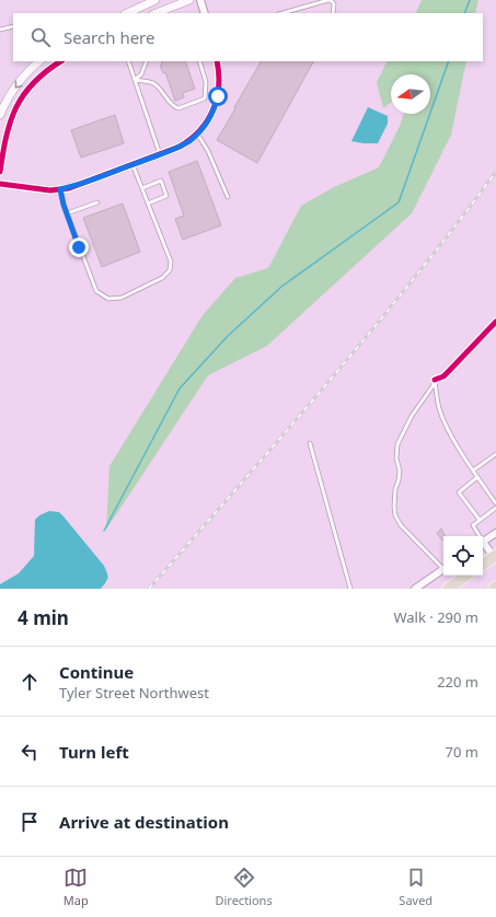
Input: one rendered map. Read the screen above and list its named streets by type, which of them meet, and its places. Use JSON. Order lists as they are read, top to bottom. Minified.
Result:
{"north":"left","page":{"search":"Search here","heading":["4 min","Walk · 290 m"],"list":[["Continue","Tyler Street Northwest","220 m"],["Turn left","70 m"],"Arrive at destination"],"nav":["Map","Directions","Saved"]}}
